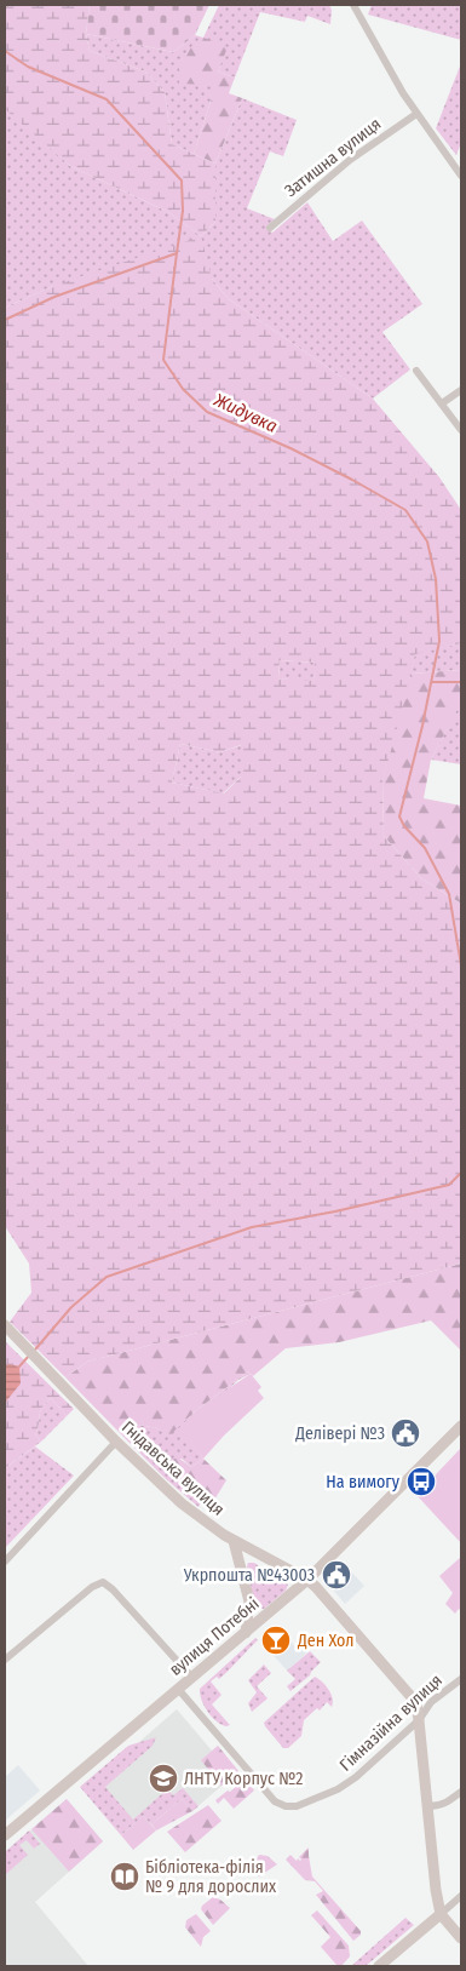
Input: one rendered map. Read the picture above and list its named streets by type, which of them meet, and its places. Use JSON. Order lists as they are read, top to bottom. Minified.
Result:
{"streets":{"main road":["Гнідавська вулиця","вулиця Потебні"],"street":["Затишна вулиця","Гімназійна вулиця"]},"crossings":[["Гнідавська вулиця","вулиця Потебні"],["Гнідавська вулиця","Гімназійна вулиця"],["вулиця Потебні","Гімназійна вулиця"]],"water":["Жидувка"],"places":{"public building":["Делівері №3","Укрпошта №43003"],"bus stop":["На вимогу"],"bar":["Ден Хол"],"school or university":["ЛНТУ Корпус №2"],"library":["Бібліотека-філія № 9 для дорослих"]}}
